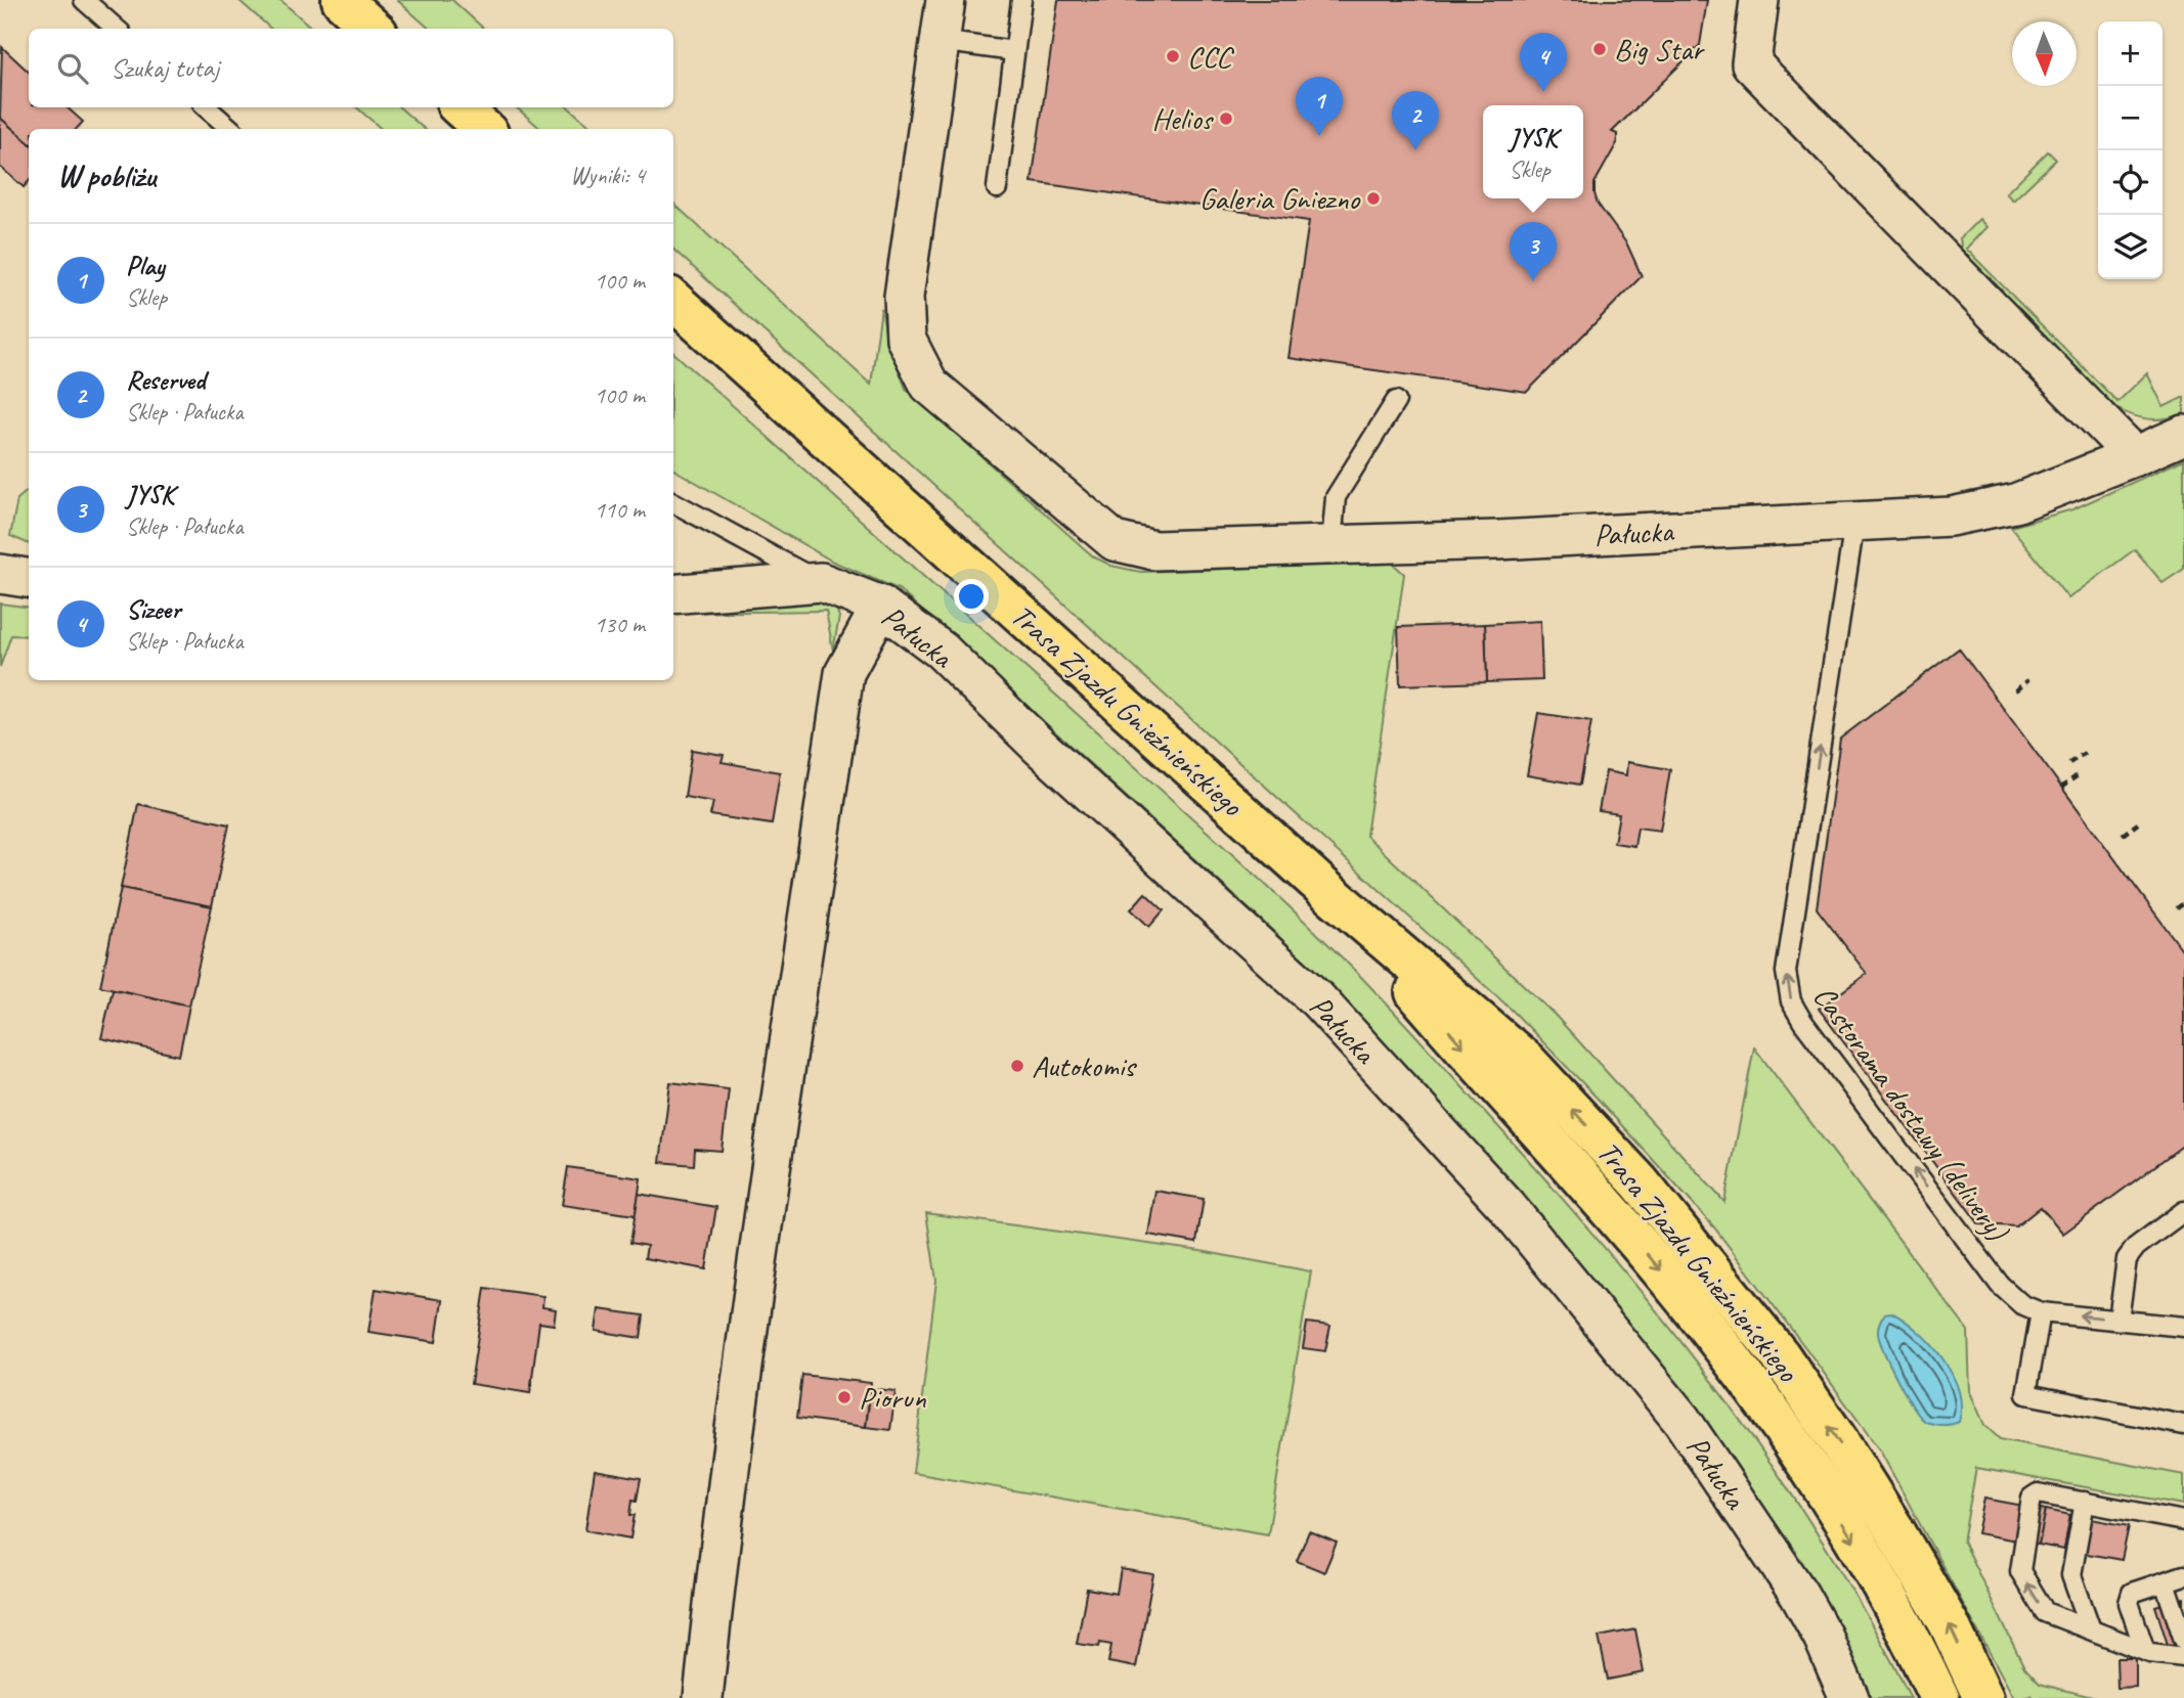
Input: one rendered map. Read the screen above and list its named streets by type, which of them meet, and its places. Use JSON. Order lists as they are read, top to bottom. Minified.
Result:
{"streets":{"main road":["Trasa Zjazdu Gnieźnieńskiego"],"street":["Pałucka"],"lane":["Castorama dostawy (delivery)"]},"crossings":[["Pałucka","Castorama dostawy (delivery)"]],"one_way":["Castorama dostawy (delivery)"],"places":["Big Star","CCC","Helios","Galeria Gniezno","Autokomis","Piorun"],"north":"bottom","page":{"map_buttons":["+","−"],"search":"Szukaj tutaj","pins":["4","1","2","3"],"popup":["JYSK","Sklep"],"heading":["W pobliżu","Wyniki: 4"],"list":[{"mark":"1","name":"Play","note":"Sklep","value":"100 m"},{"mark":"2","name":"Reserved","note":"Sklep · Pałucka","value":"100 m"},{"mark":"3","name":"JYSK","note":"Sklep · Pałucka","value":"110 m"},{"mark":"4","name":"Sizeer","note":"Sklep · Pałucka","value":"130 m"}]}}
